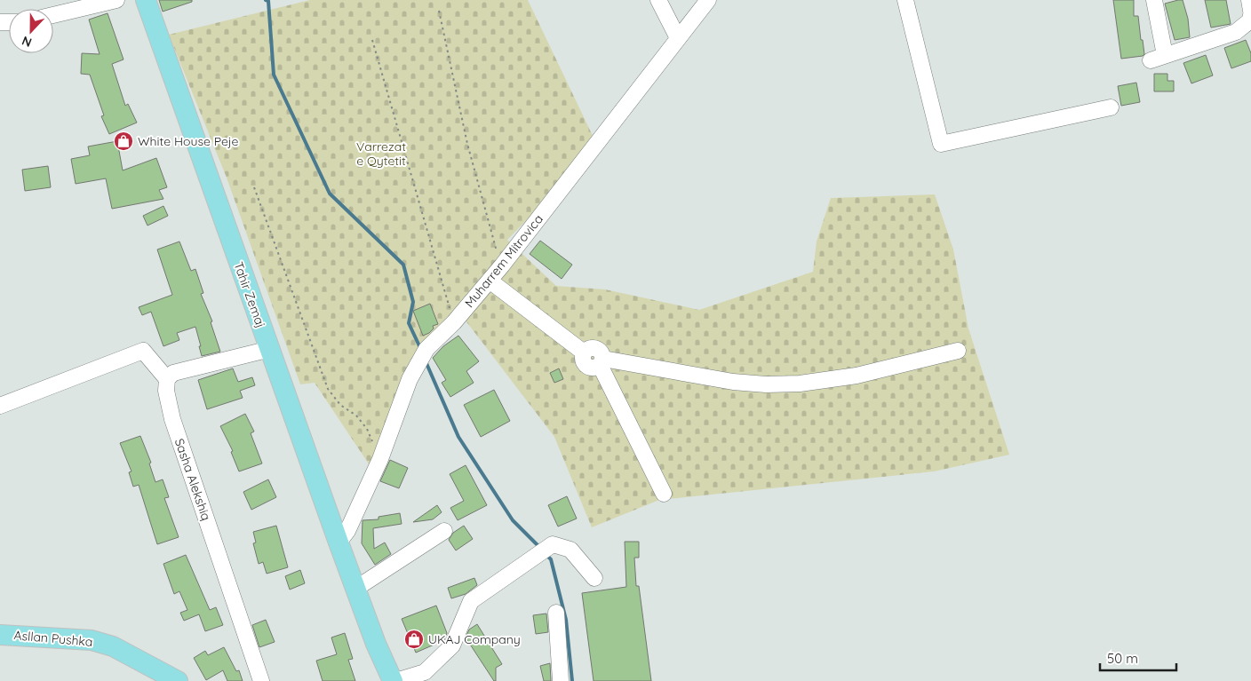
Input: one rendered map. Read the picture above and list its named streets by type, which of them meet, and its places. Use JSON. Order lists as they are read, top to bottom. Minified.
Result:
{"streets":{"main road":["Tahir Zemaj","Asllan Pushka"],"street":["Muharrem Mitrovica","Sasha Alekshiq"]},"crossings":[["Muharrem Mitrovica","Tahir Zemaj"]],"parks":["Varrezat e Qytetit"],"places":{"shop":["White House Peje","UKAJ Company"]},"scale_bar":"50 m","north":"bottom"}
